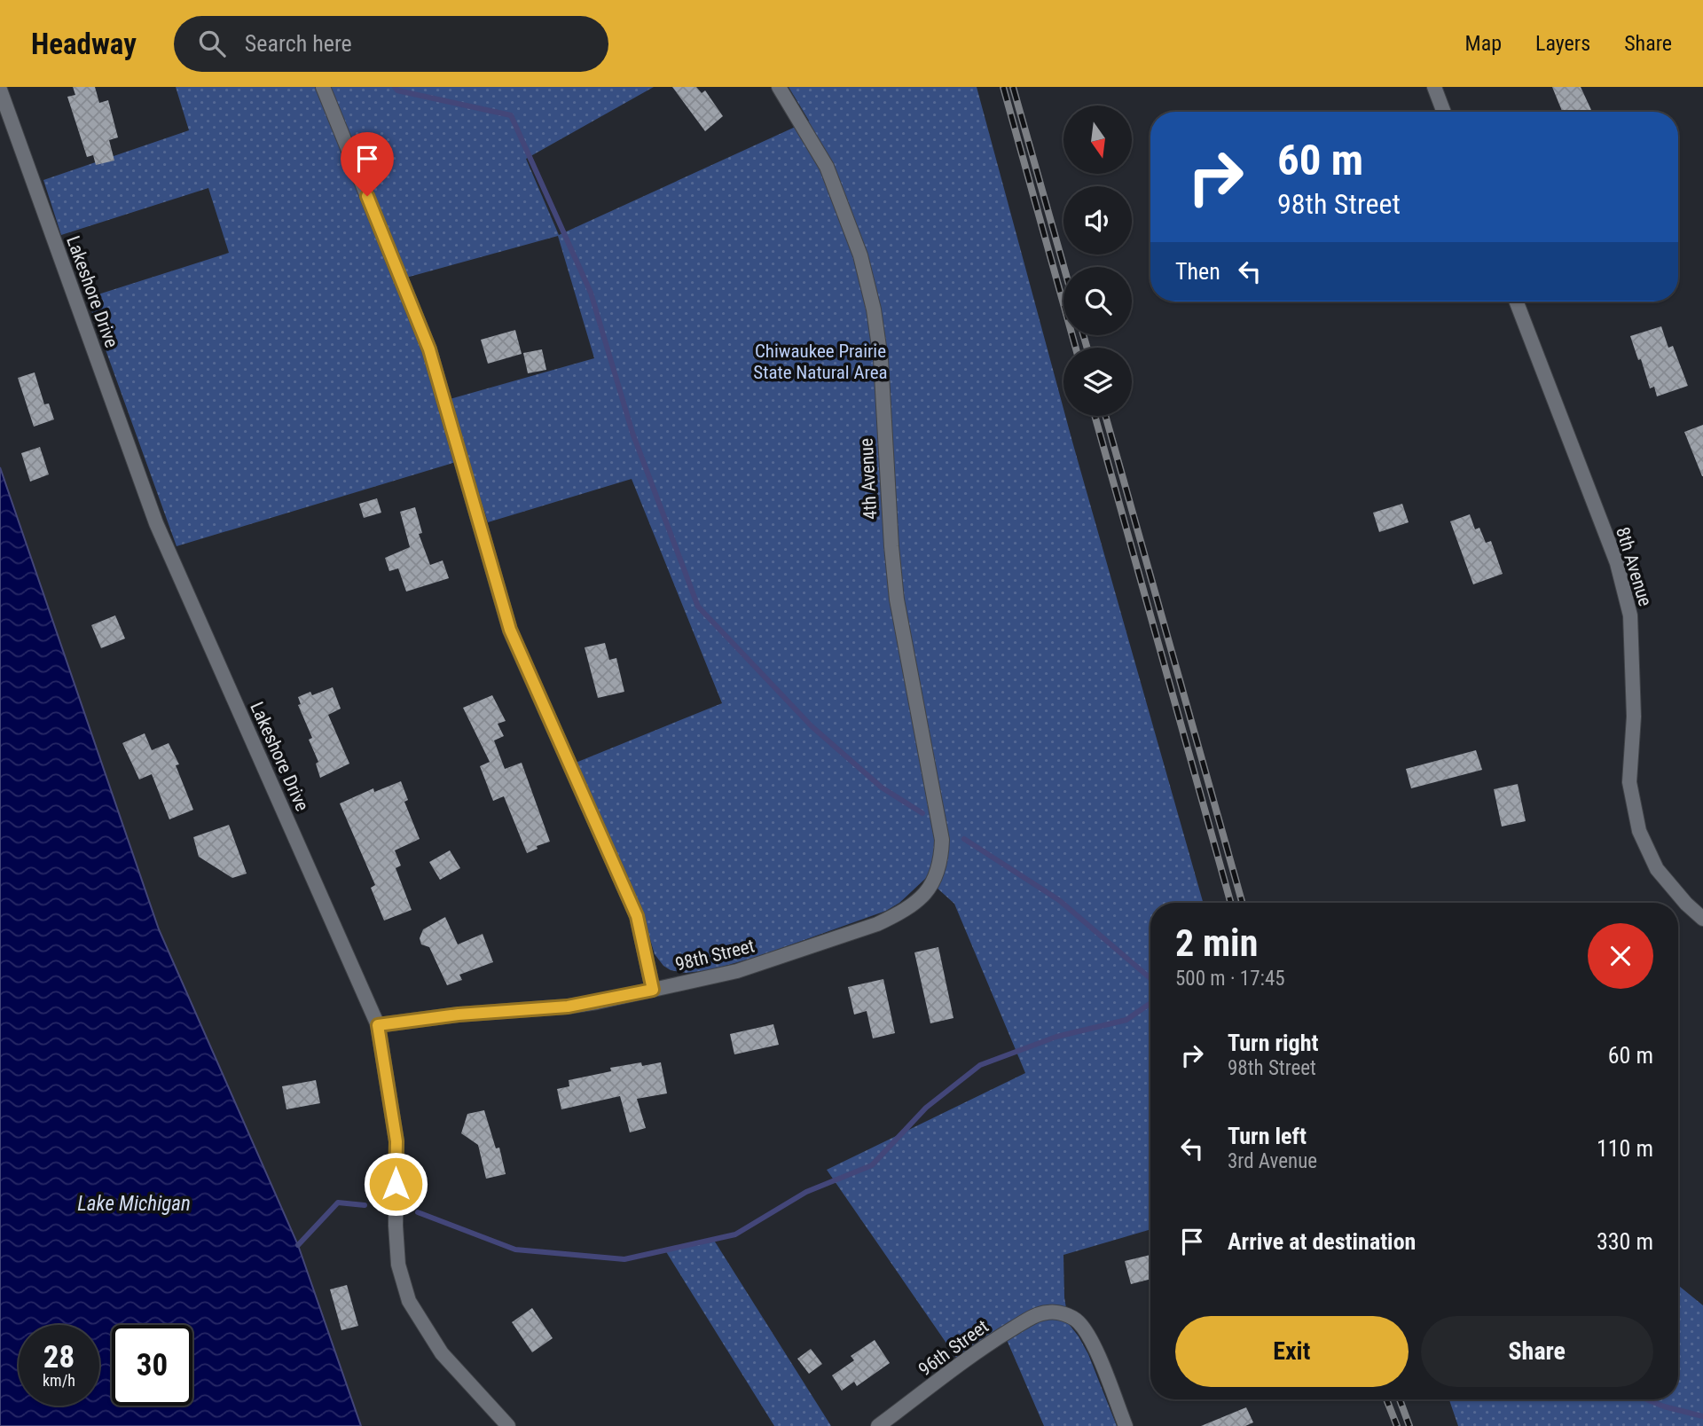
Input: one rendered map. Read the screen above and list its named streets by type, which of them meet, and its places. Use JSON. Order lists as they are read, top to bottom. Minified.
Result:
{"streets":{"street":["Lakeshore Drive","4th Avenue","8th Avenue","98th Street","96th Street"]},"crossings":[["Lakeshore Drive","98th Street"],["4th Avenue","98th Street"]],"water":["Lake Michigan"],"parks":["Chiwaukee Prairie State Natural Area"],"north":"bottom","page":{"header":"Headway","search":"Search here","nav":["Map","Layers","Share"],"turn":["60 m","98th Street"],"then":"Then","heading":["2 min","500 m · 17:45"],"list":[{"name":"Turn right","note":"98th Street","value":"60 m"},{"name":"Turn left","note":"3rd Avenue","value":"110 m"},{"name":"Arrive at destination","value":"330 m"}],"buttons":["Exit","Share"],"speed":"28 km/h","limit":"30"}}
